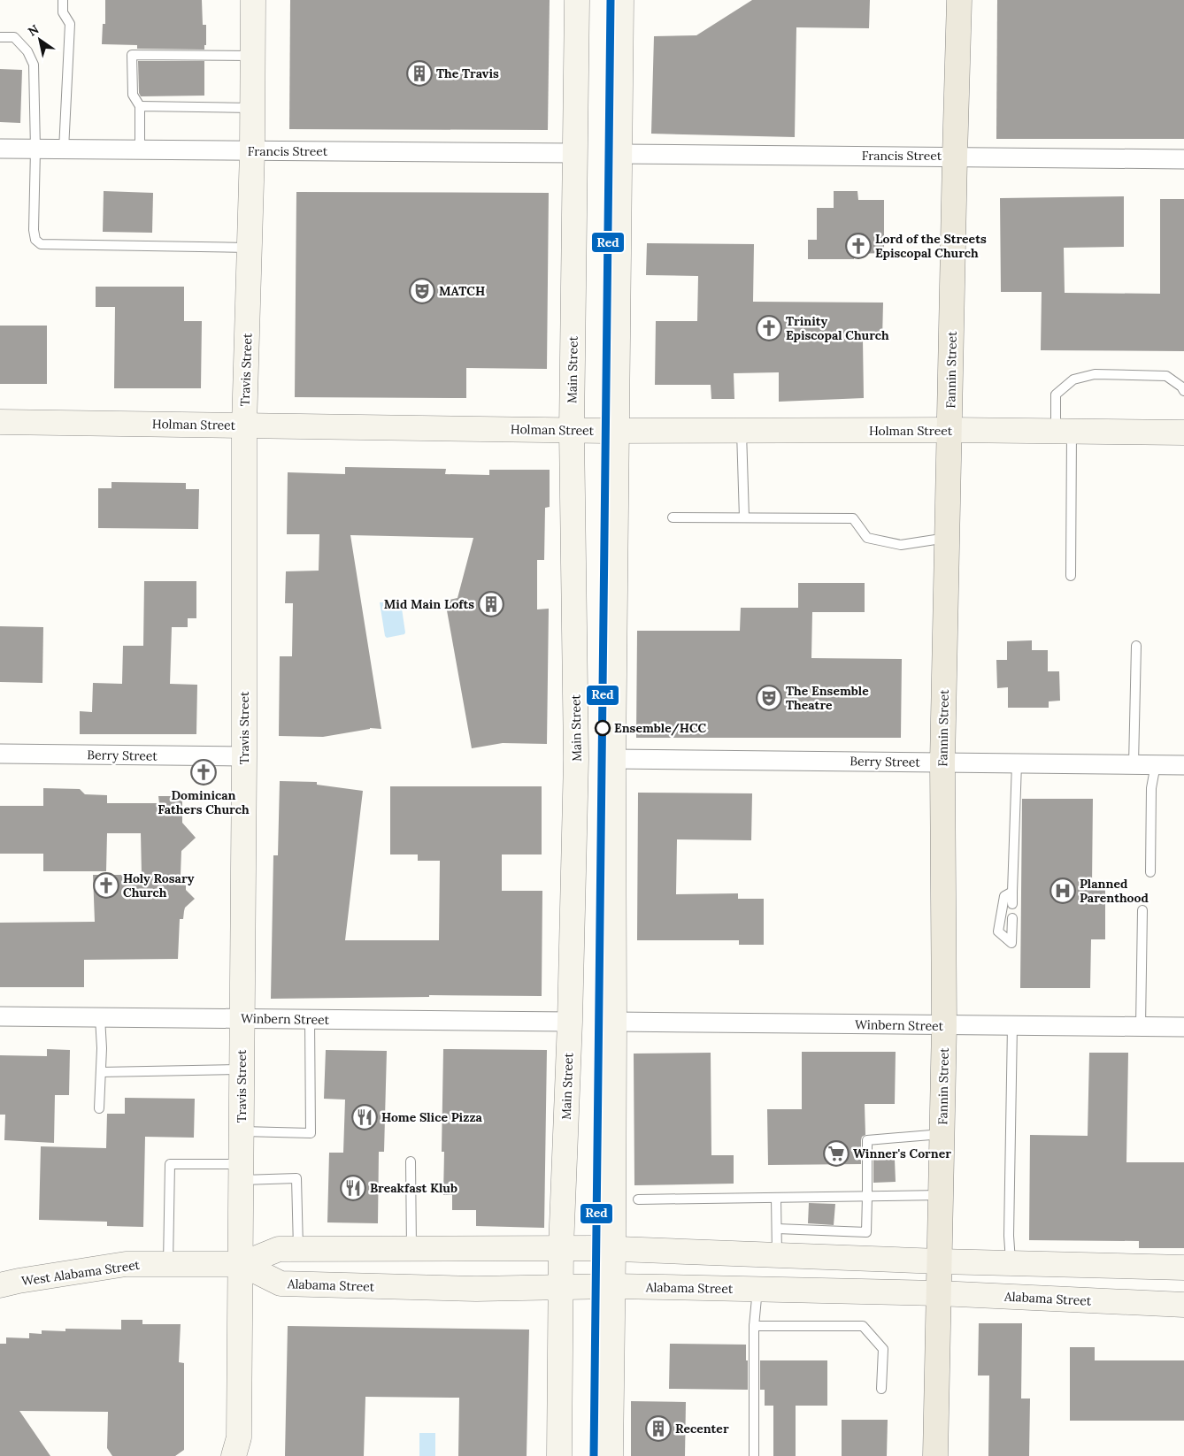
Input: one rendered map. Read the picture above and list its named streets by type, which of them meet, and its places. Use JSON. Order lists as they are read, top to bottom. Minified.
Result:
{"streets":{"main road":["Travis Street","Main Street","Fannin Street","Holman Street","West Alabama Street","Alabama Street"],"street":["Francis Street","Berry Street","Winbern Street"]},"crossings":[["Francis Street","Travis Street"],["Francis Street","Main Street"],["Francis Street","Fannin Street"],["Travis Street","Holman Street"],["Travis Street","Berry Street"],["Travis Street","Winbern Street"],["Travis Street","West Alabama Street"],["Travis Street","Alabama Street"],["Main Street","Holman Street"],["Main Street","Winbern Street"],["Main Street","Alabama Street"],["Fannin Street","Holman Street"],["Fannin Street","Berry Street"],["Fannin Street","Winbern Street"],["Fannin Street","Alabama Street"],["West Alabama Street","Alabama Street"]],"places":{"building":["The Travis","Mid Main Lofts","Recenter"],"church":["Lord of the Streets Episcopal Church","Trinity Episcopal Church","Dominican Fathers Church","Holy Rosary Church"],"theatre":["MATCH","The Ensemble Theatre"],"other":["Ensemble/HCC"],"hospital":["Planned Parenthood"],"restaurant":["Home Slice Pizza","Breakfast Klub"],"supermarket":["Winner's Corner"]},"lines":["transit line Red"],"north":"top left"}
